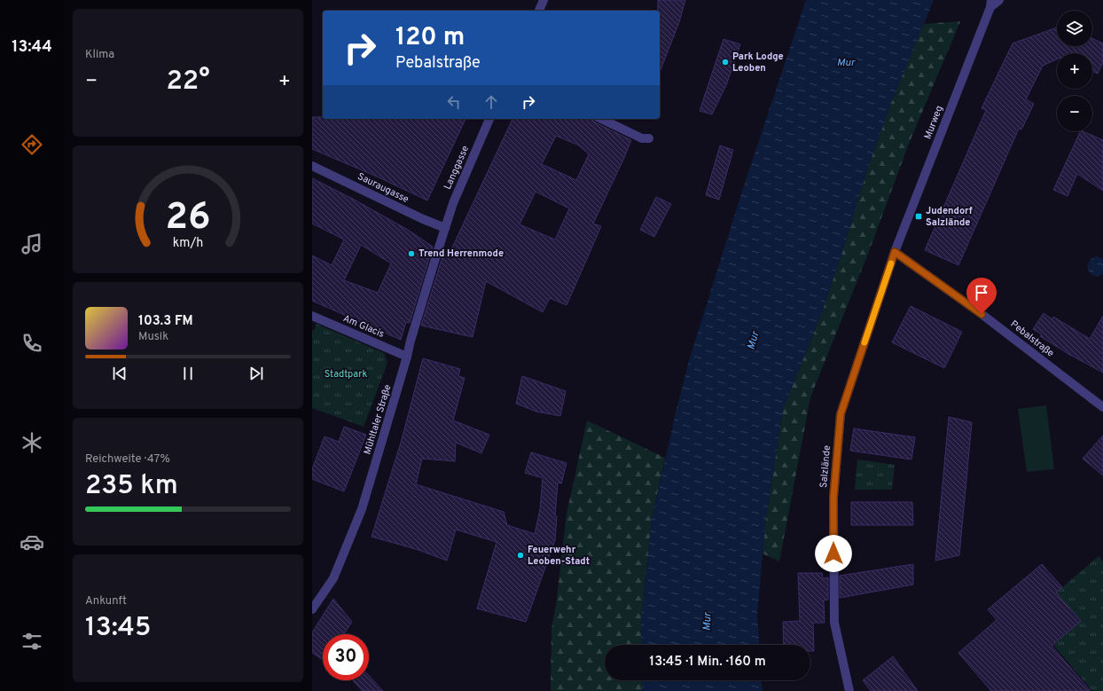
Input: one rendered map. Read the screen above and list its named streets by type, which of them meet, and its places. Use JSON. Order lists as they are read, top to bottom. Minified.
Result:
{"streets":{"street":["Murweg","Langgasse","Sauraugasse","Am Glacis","Pebalstraße","Mühltaler Straße","Salzlände"]},"crossings":[["Murweg","Pebalstraße"],["Murweg","Salzlände"],["Langgasse","Sauraugasse"],["Langgasse","Mühltaler Straße"],["Sauraugasse","Mühltaler Straße"],["Am Glacis","Mühltaler Straße"],["Pebalstraße","Salzlände"]],"water":["Mur"],"parks":["Stadtpark"],"places":{"other":["Park Lodge Leoben","Trend Herrenmode","Feuerwehr Leoben-Stadt"],"transit":["Judendorf Salzlände"]},"page":{"tabs":"13:44","tile":["Klima",["Reichweite · 47%","235 km"],["Ankunft","13:45"]],"map_buttons":["+","−"],"turn":["120 m","Pebalstraße"],"heat":["−","22°","+"],"song":["103.3 FM","Musik"],"limit":"30","trip":"13:45 · 1 Min. · 160 m","gauge":["26","km/h"]}}
